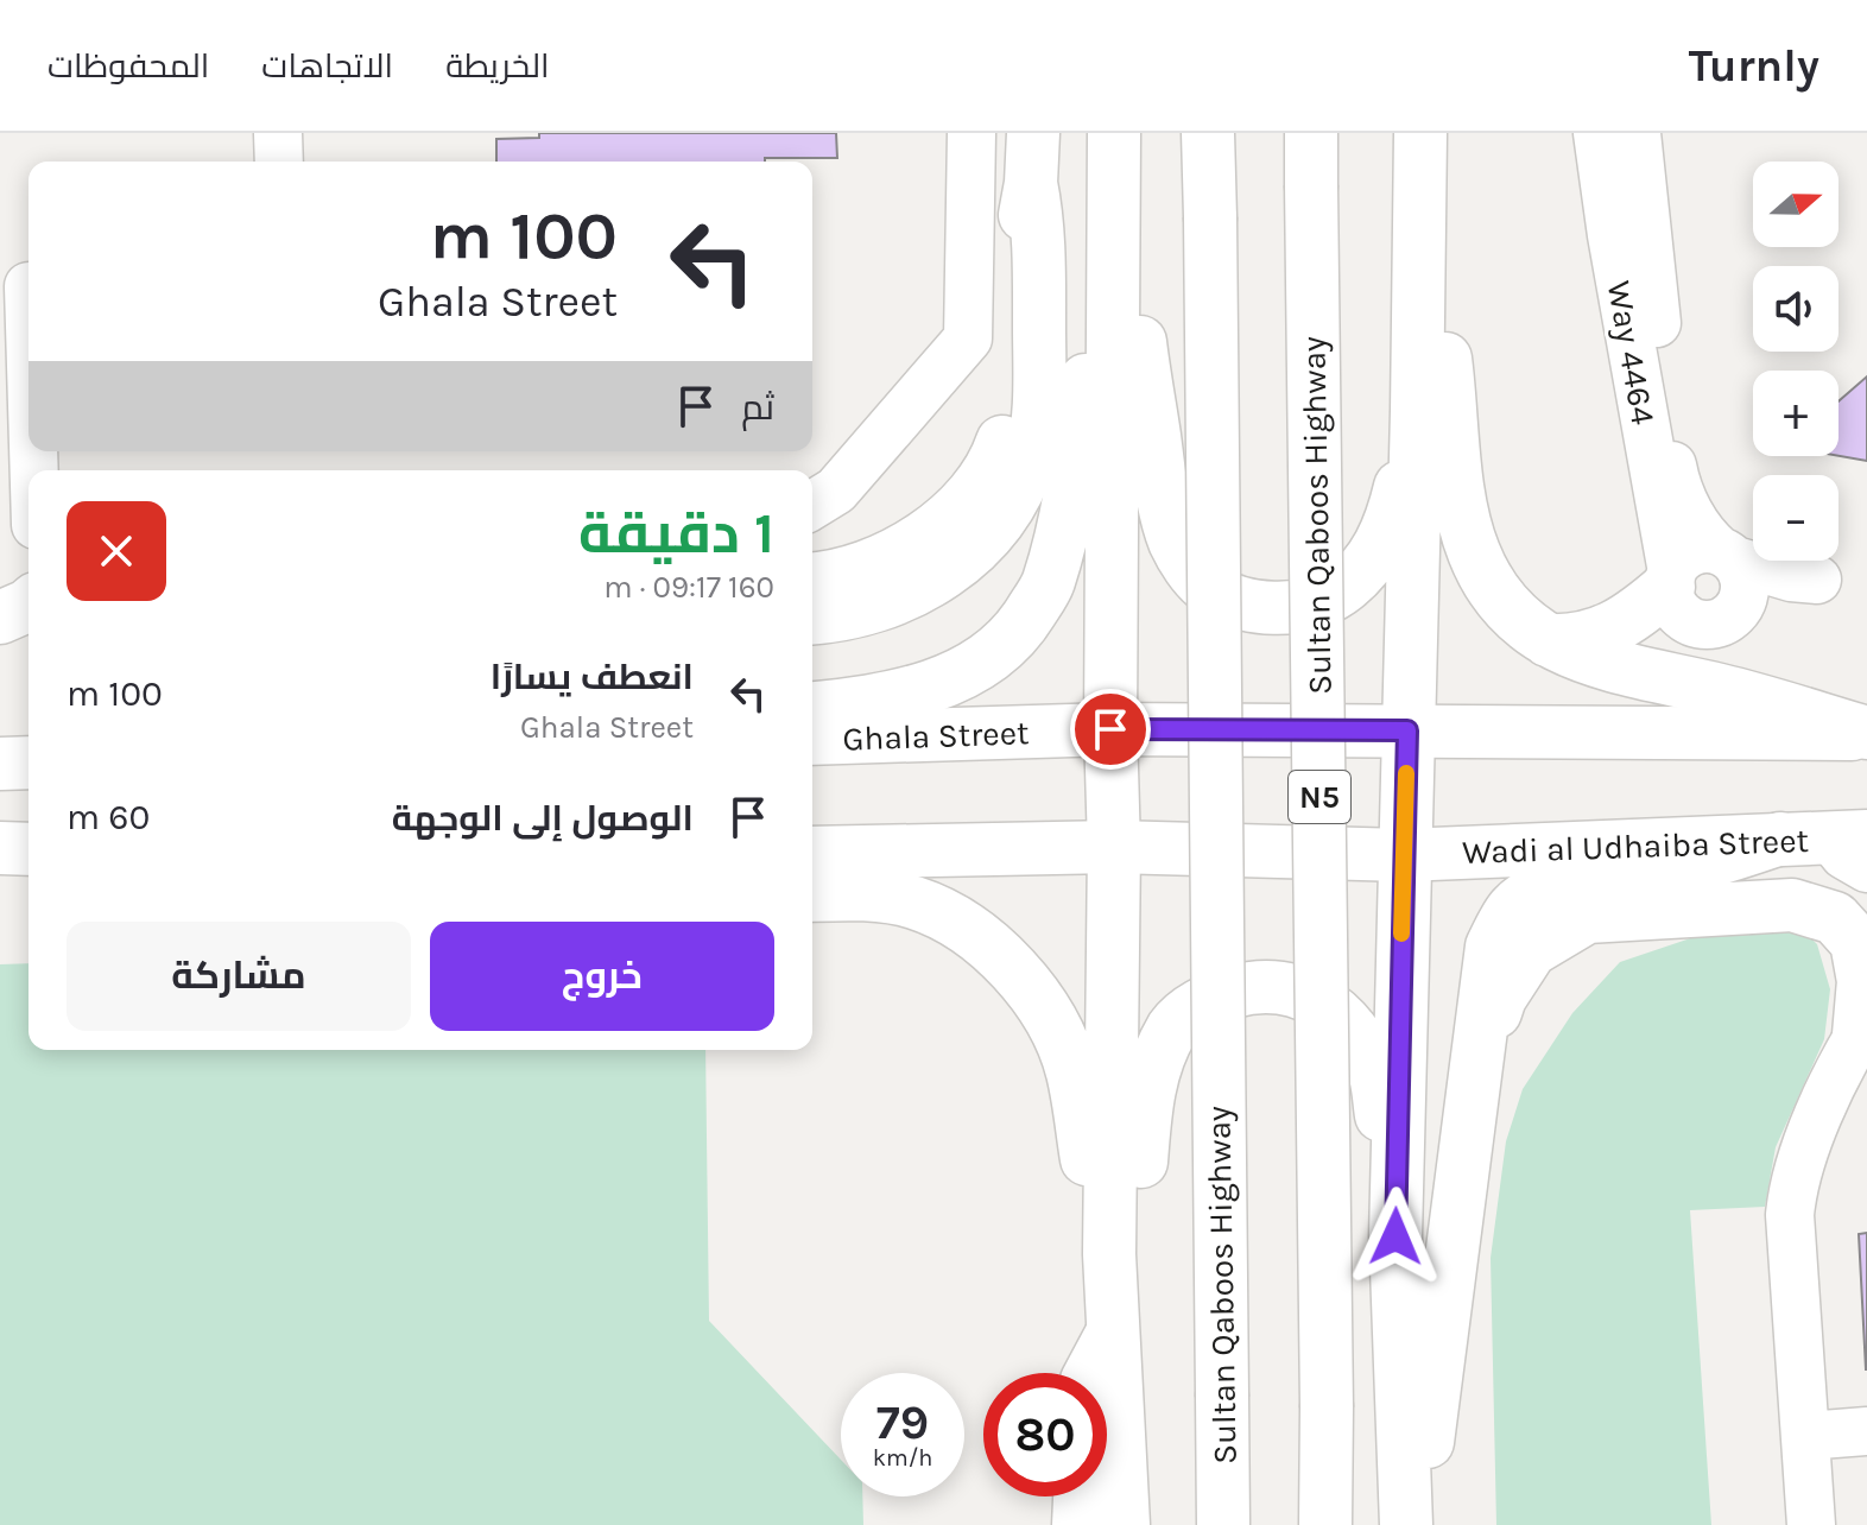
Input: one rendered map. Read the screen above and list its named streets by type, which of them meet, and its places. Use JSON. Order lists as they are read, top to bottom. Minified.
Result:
{"streets":{"main road":["Sultan Qaboos Highway","Ghala Street","N5","Wadi al Udhaiba Street"],"street":["Way 4464"]},"north":"right","page":{"header":"Turnly","nav":["الخريطة","الاتجاهات","المحفوظات"],"map_buttons":["+","−"],"turn":["100 m","Ghala Street"],"then":"ثم","heading":["1 دقيقة","160 m · 09:17"],"list":[{"name":"انعطف يسارًا","note":"Ghala Street","value":"100 m"},{"name":"الوصول إلى الوجهة","value":"60 m"}],"buttons":["خروج","مشاركة"],"speed":"79 km/h","limit":"80"}}
